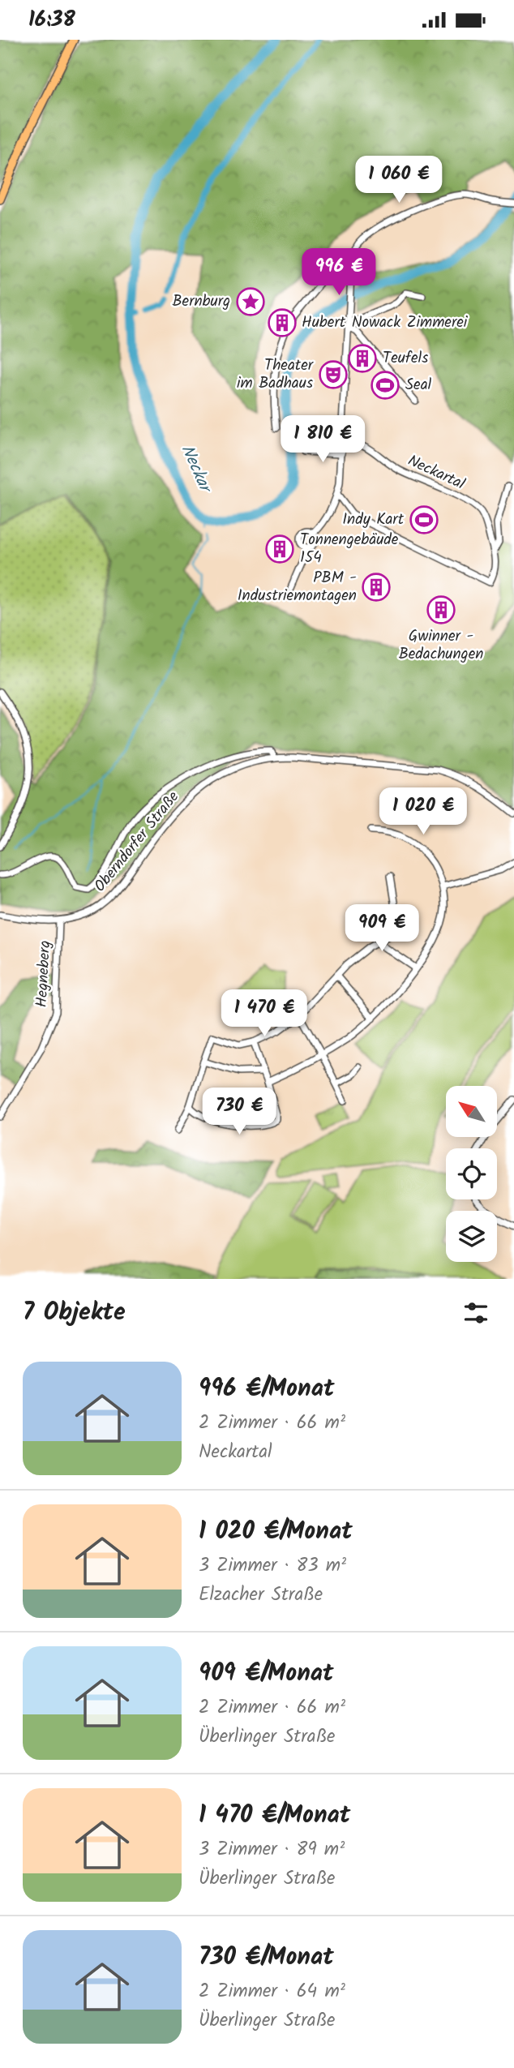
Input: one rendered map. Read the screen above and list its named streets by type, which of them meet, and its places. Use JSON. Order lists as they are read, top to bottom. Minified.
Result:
{"streets":{"street":["Neckartal","Oberndorfer Straße","Hegneberg"]},"crossings":[["Oberndorfer Straße","Hegneberg"]],"water":["Neckar"],"places":{"place":["Bernburg"],"building":["Hubert Nowack Zimmerei","Teufels","Tonnengebäude 154","PBM - Industriemontagen","Gwinner - Bedachungen"],"theatre":["Theater im Badhaus"],"sports":["Seal","Indy Kart"]},"north":"top left","page":{"status":"16:38","price":["1 060 €","996 €","1 810 €","1 020 €","909 €","1 470 €","730 €"],"heading":"7 Objekte","list":[{"name":"996 €/Monat","note":"2 Zimmer · 66 m² · Neckartal"},{"name":"1 020 €/Monat","note":"3 Zimmer · 83 m² · Elzacher Straße"},{"name":"909 €/Monat","note":"2 Zimmer · 66 m² · Überlinger Straße"},{"name":"1 470 €/Monat","note":"3 Zimmer · 89 m² · Überlinger Straße"},{"name":"730 €/Monat","note":"2 Zimmer · 64 m² · Überlinger Straße"}]}}
